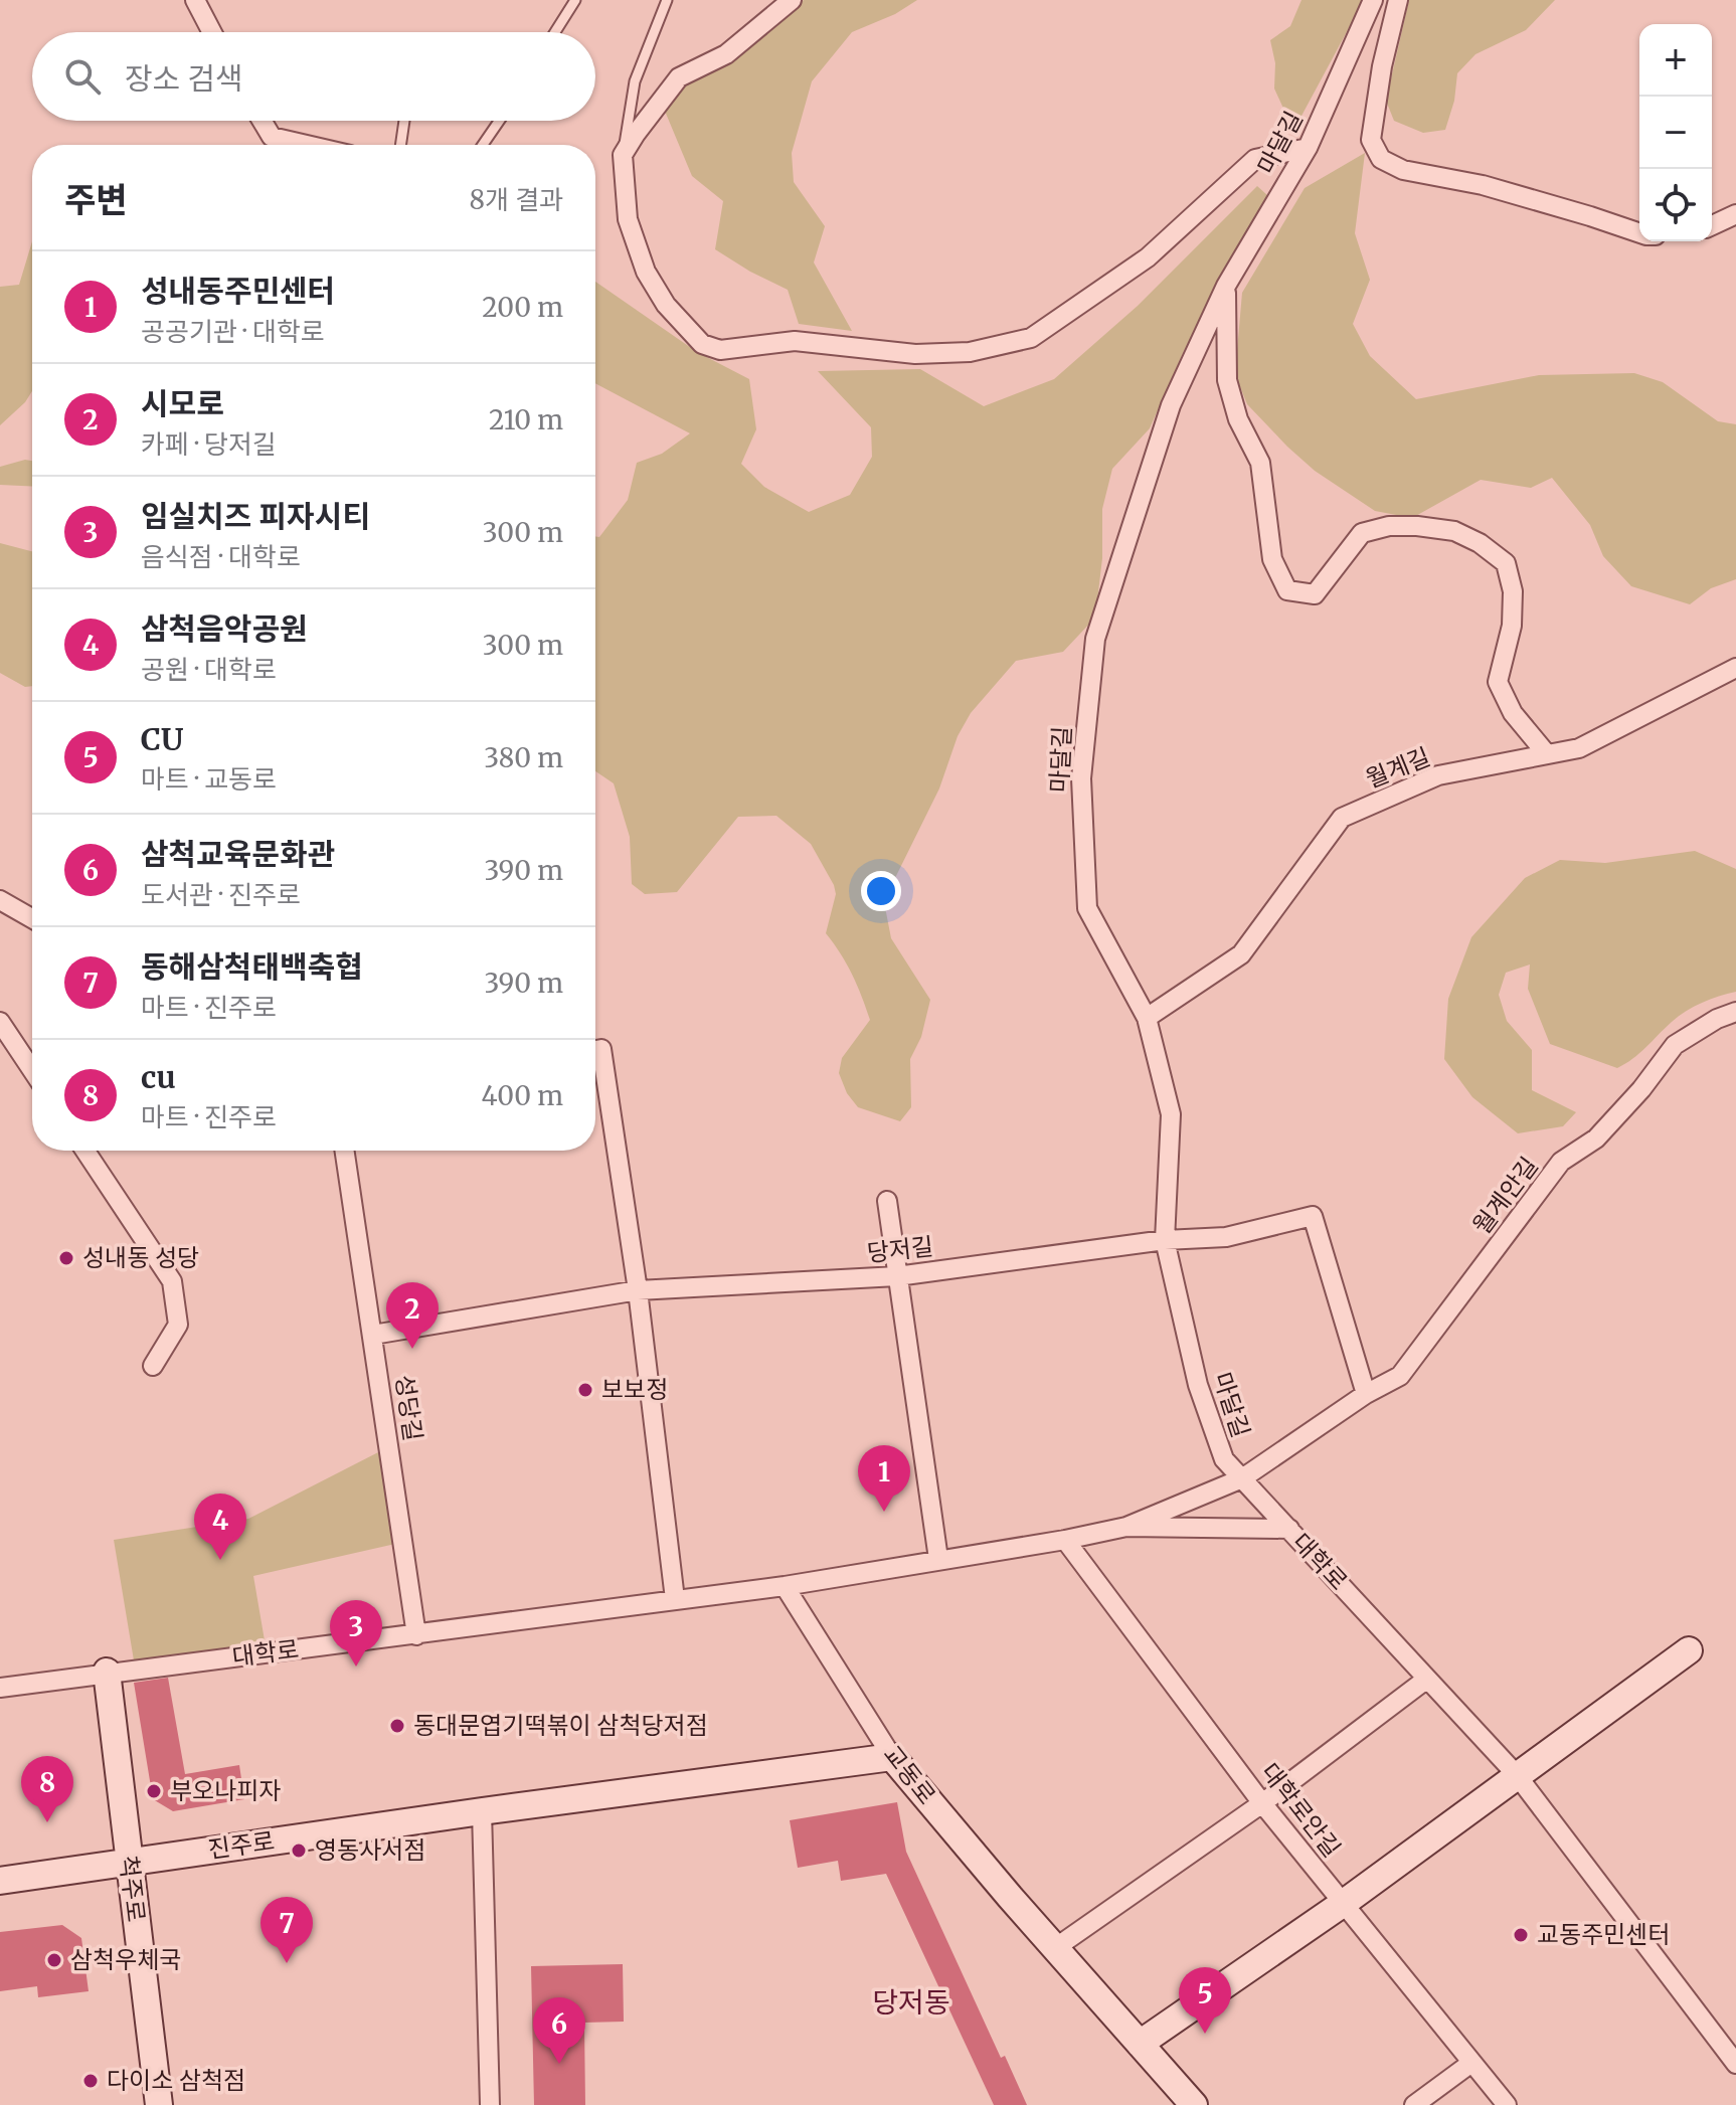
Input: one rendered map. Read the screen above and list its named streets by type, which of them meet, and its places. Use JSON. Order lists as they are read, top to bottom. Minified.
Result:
{"streets":{"street":["마달길","월계길","월계안길","당저길","성당길","대학로","교동로","대학로안길","진주로","척주로"]},"crossings":[["마달길","월계길"],["마달길","월계안길"],["마달길","당저길"],["마달길","대학로"],["월계안길","대학로"],["당저길","성당길"],["성당길","대학로"],["대학로","교동로"],["대학로","대학로안길"],["대학로","척주로"],["교동로","진주로"],["진주로","척주로"]],"districts":["당저동"],"places":["성내동 성당","보보정","동대문엽기떡볶이 삼척당저점","부오나피자","영동사서점","교동주민센터","삼척우체국","다이소 삼척점"],"page":{"map_buttons":["+","−"],"search":"장소 검색","heading":["주변","8개 결과"],"list":[{"mark":"1","name":"성내동주민센터","note":"공공기관 · 대학로","value":"200 m"},{"mark":"2","name":"시모로","note":"카페 · 당저길","value":"210 m"},{"mark":"3","name":"임실치즈 피자시티","note":"음식점 · 대학로","value":"300 m"},{"mark":"4","name":"삼척음악공원","note":"공원 · 대학로","value":"300 m"},{"mark":"5","name":"CU","note":"마트 · 교동로","value":"380 m"},{"mark":"6","name":"삼척교육문화관","note":"도서관 · 진주로","value":"390 m"},{"mark":"7","name":"동해삼척태백축협","note":"마트 · 진주로","value":"390 m"},{"mark":"8","name":"cu","note":"마트 · 진주로","value":"400 m"}],"pins":["2","1","4","3","8","7","5","6"]}}
